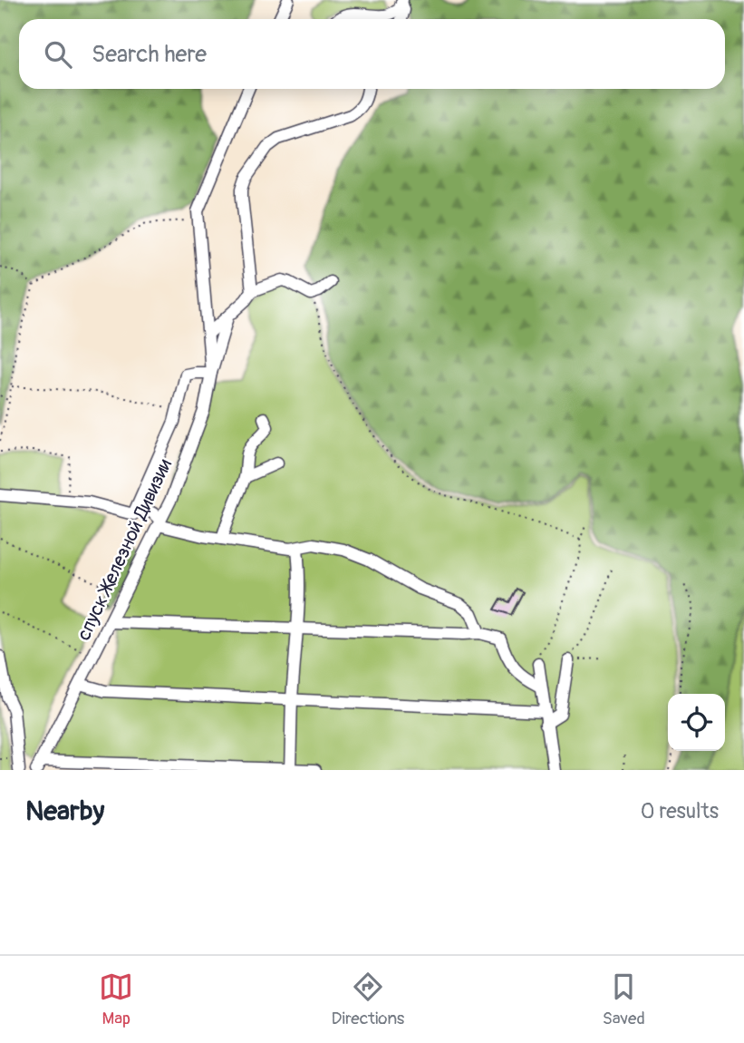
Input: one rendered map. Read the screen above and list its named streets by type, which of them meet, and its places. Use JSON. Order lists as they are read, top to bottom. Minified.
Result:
{"streets":{"lane":["спуск Железной Дивизии"]},"page":{"search":"Search here","heading":["Nearby","0 results"],"nav":["Map","Directions","Saved"]}}
